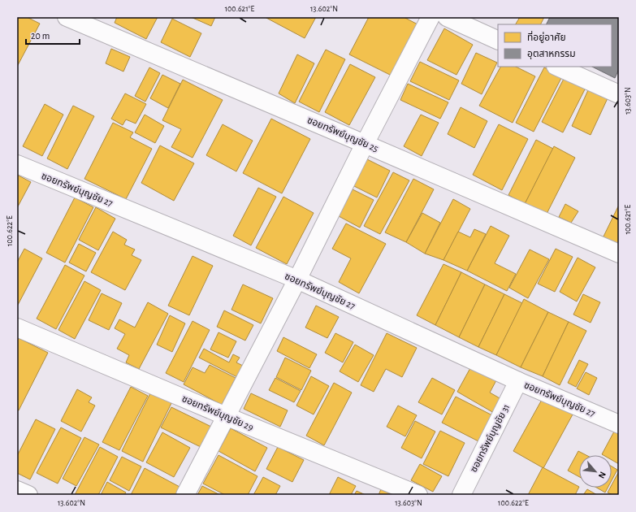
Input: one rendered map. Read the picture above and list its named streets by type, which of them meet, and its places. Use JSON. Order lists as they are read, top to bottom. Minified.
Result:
{"streets":{"street":["ซอยทรัพย์บุญชัย 25","ซอยทรัพย์บุญชัย 27","ซอยทรัพย์บุญชัย 29","ซอยทรัพย์บุญชัย 31"]},"crossings":[["ซอยทรัพย์บุญชัย 27","ซอยทรัพย์บุญชัย 31"]],"legend":["ที่อยู่อาศัย","อุตสาหกรรม"],"scale_bar":"20 m","north":"bottom right","coordinates":["100.621°E","13.602°N","13.603°N","100.622°E"]}
